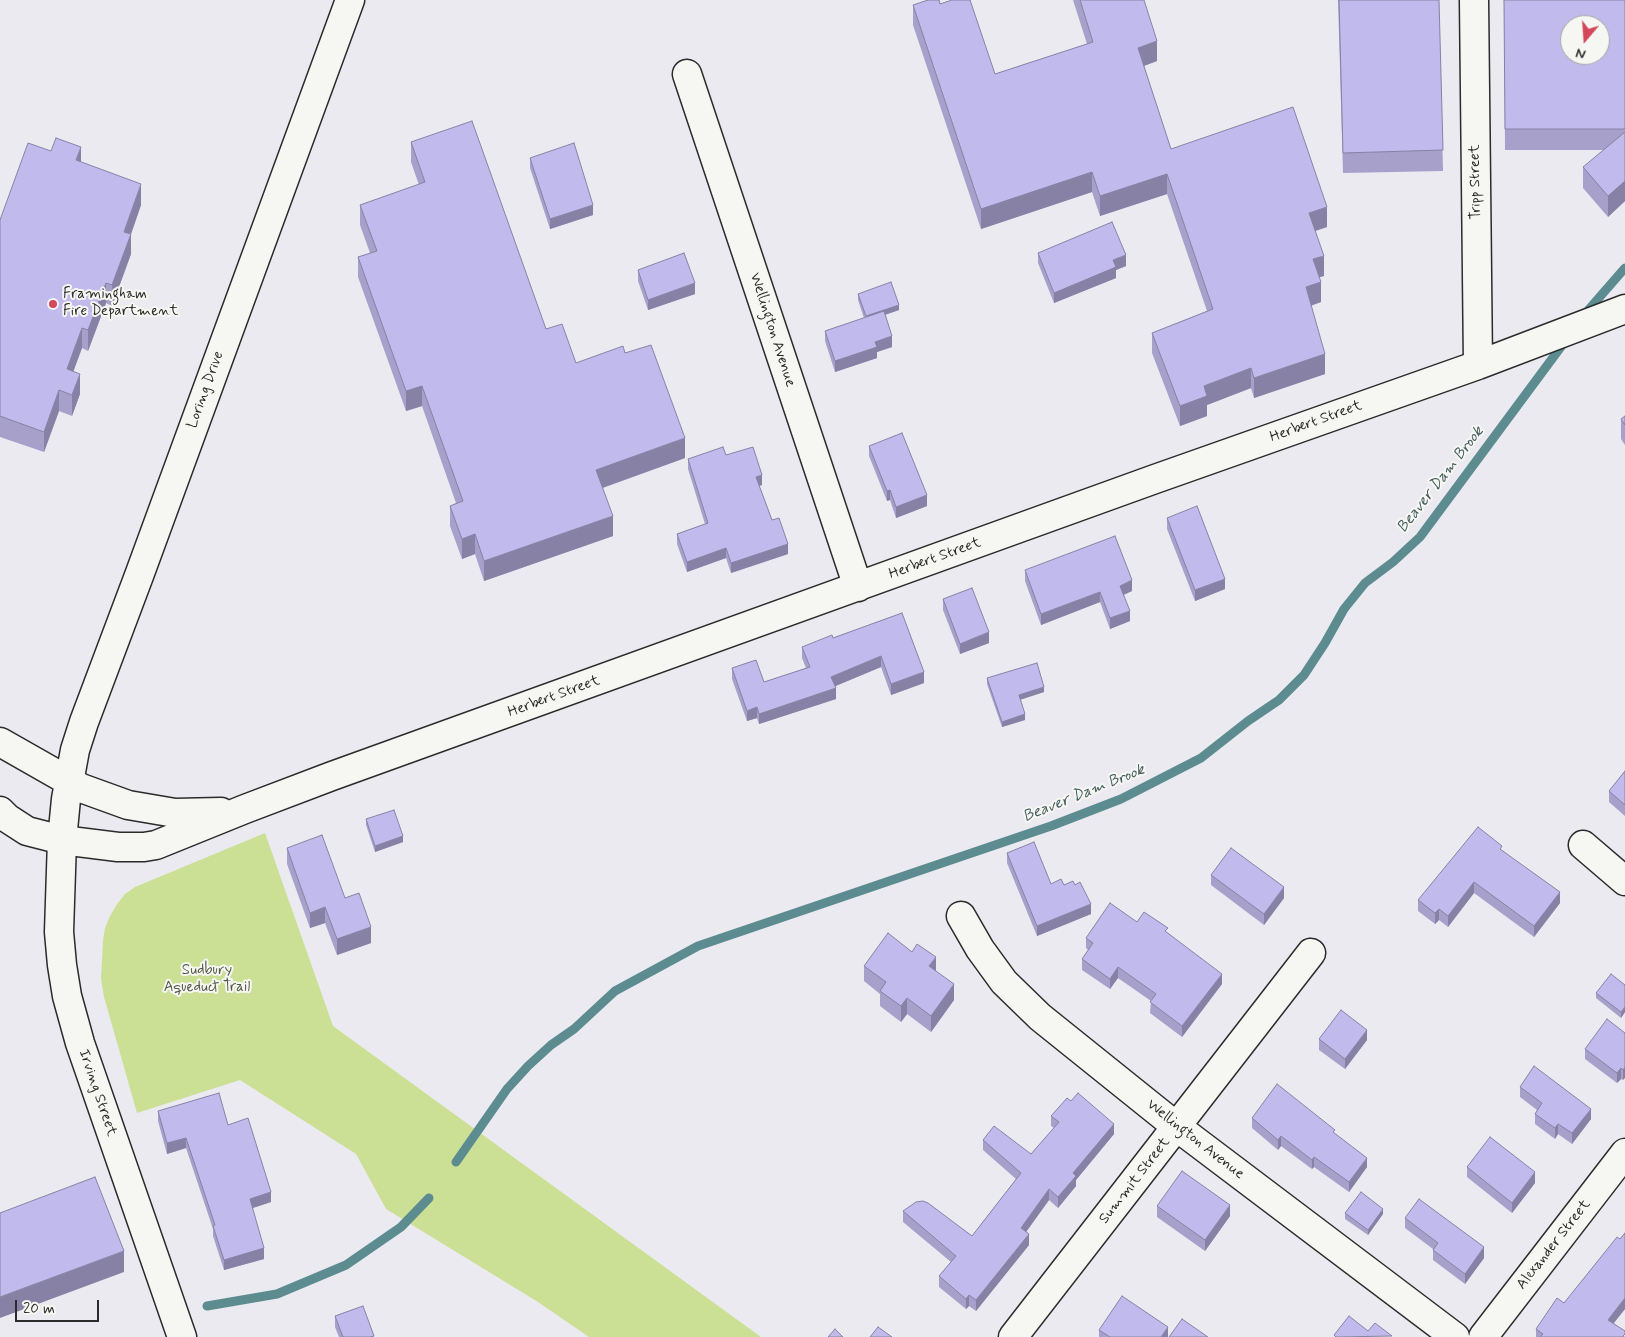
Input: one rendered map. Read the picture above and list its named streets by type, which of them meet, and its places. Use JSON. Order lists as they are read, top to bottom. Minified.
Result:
{"streets":{"street":["Tripp Street","Wellington Avenue","Loring Drive","Herbert Street","Irving Street","Summit Street","Alexander Street"]},"crossings":[["Tripp Street","Herbert Street"],["Wellington Avenue","Herbert Street"],["Wellington Avenue","Summit Street"],["Loring Drive","Herbert Street"],["Loring Drive","Irving Street"],["Herbert Street","Irving Street"]],"water":["Beaver Dam Brook"],"parks":["Sudbury Aqueduct Trail"],"places":["Framingham Fire Department"],"scale_bar":"20 m","north":"bottom"}
